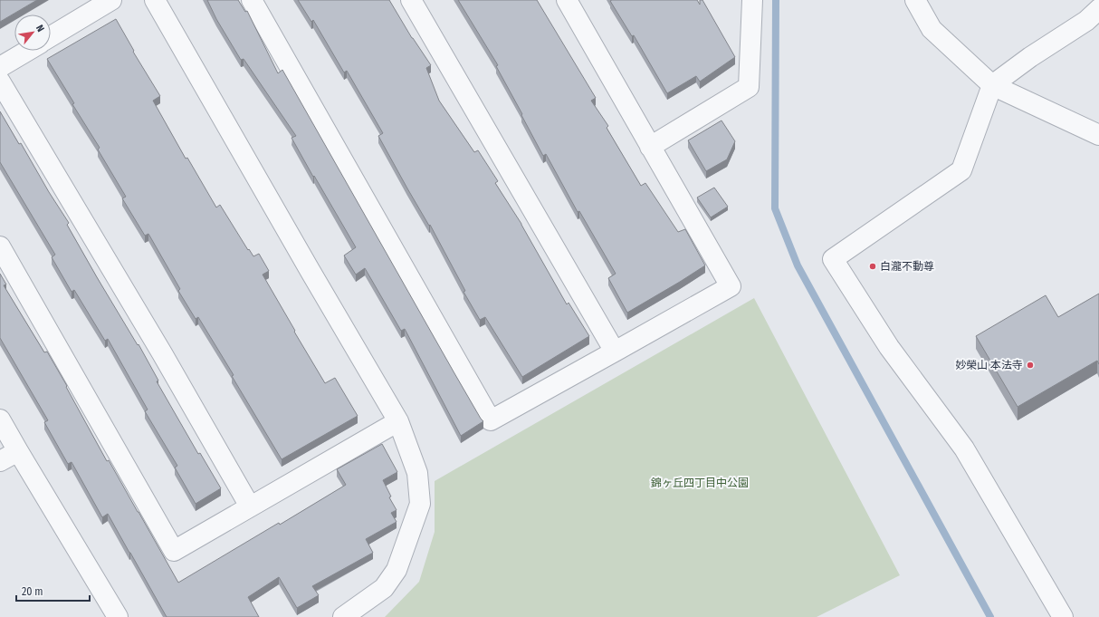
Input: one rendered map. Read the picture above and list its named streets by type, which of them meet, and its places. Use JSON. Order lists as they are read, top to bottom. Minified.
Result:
{"parks":["錦ヶ丘四丁目中公園"],"places":["白瀧不動尊","妙榮山 本法寺"],"scale_bar":"20 m","north":"top right"}
